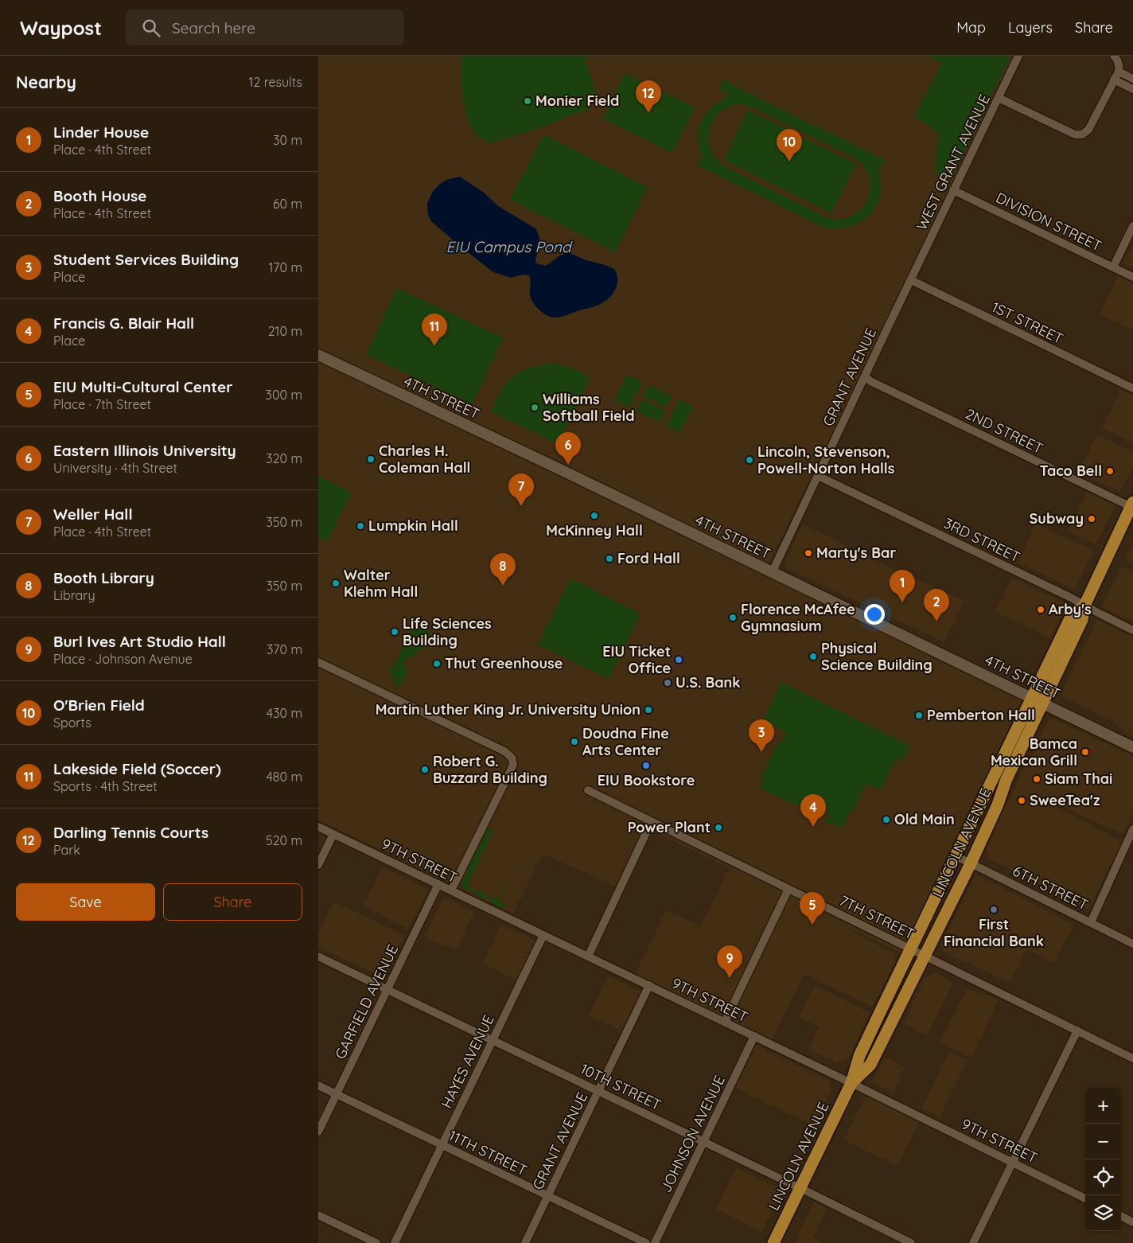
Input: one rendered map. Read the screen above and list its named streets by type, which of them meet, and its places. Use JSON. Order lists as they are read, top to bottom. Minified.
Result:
{"streets":{"main road":["LINCOLN AVENUE"],"street":["WEST GRANT AVENUE","DIVISION STREET","1ST STREET","GRANT AVENUE","4TH STREET","2ND STREET","3RD STREET","9TH STREET","6TH STREET","7TH STREET","GARFIELD AVENUE","HAYES AVENUE","10TH STREET","JOHNSON AVENUE","11TH STREET"]},"crossings":[["WEST GRANT AVENUE","DIVISION STREET"],["WEST GRANT AVENUE","1ST STREET"],["WEST GRANT AVENUE","GRANT AVENUE"],["1ST STREET","GRANT AVENUE"],["GRANT AVENUE","4TH STREET"],["GRANT AVENUE","2ND STREET"],["GRANT AVENUE","3RD STREET"],["GRANT AVENUE","9TH STREET"],["GRANT AVENUE","10TH STREET"],["GRANT AVENUE","11TH STREET"],["4TH STREET","LINCOLN AVENUE"],["2ND STREET","LINCOLN AVENUE"],["3RD STREET","LINCOLN AVENUE"],["LINCOLN AVENUE","9TH STREET"],["LINCOLN AVENUE","6TH STREET"],["LINCOLN AVENUE","7TH STREET"],["LINCOLN AVENUE","10TH STREET"],["9TH STREET","GARFIELD AVENUE"],["9TH STREET","HAYES AVENUE"],["9TH STREET","JOHNSON AVENUE"],["GARFIELD AVENUE","10TH STREET"],["GARFIELD AVENUE","11TH STREET"],["HAYES AVENUE","10TH STREET"],["HAYES AVENUE","11TH STREET"],["10TH STREET","JOHNSON AVENUE"]],"water":["EIU Campus Pond"],"places":["Monier Field","Williams Softball Field","Charles H. Coleman Hall","Lincoln, Stevenson, Powell-Norton Halls","Taco Bell","McKinney Hall","Subway","Lumpkin Hall","Marty's Bar","Ford Hall","Walter Klehm Hall","Arby's","Florence McAfee Gymnasium","Life Sciences Building","Physical Science Building","EIU Ticket Office","Thut Greenhouse","U.S. Bank","Martin Luther King Jr. University Union","Pemberton Hall","Doudna Fine Arts Center","Bamca Mexican Grill","EIU Bookstore","Robert G. Buzzard Building","Siam Thai","SweeTea'z","Old Main","Power Plant","First Financial Bank"],"page":{"header":"Waypost","search":"Search here","nav":["Map","Layers","Share"],"heading":["Nearby","12 results"],"pins":["12","10","11","6","7","8","1","2","3","4","5","9"],"list":[{"mark":"1","name":"Linder House","note":"Place · 4th Street","value":"30 m"},{"mark":"2","name":"Booth House","note":"Place · 4th Street","value":"60 m"},{"mark":"3","name":"Student Services Building","note":"Place","value":"170 m"},{"mark":"4","name":"Francis G. Blair Hall","note":"Place","value":"210 m"},{"mark":"5","name":"EIU Multi-Cultural Center","note":"Place · 7th Street","value":"300 m"},{"mark":"6","name":"Eastern Illinois University","note":"University · 4th Street","value":"320 m"},{"mark":"7","name":"Weller Hall","note":"Place · 4th Street","value":"350 m"},{"mark":"8","name":"Booth Library","note":"Library","value":"350 m"},{"mark":"9","name":"Burl Ives Art Studio Hall","note":"Place · Johnson Avenue","value":"370 m"},{"mark":"10","name":"O'Brien Field","note":"Sports","value":"430 m"},{"mark":"11","name":"Lakeside Field (Soccer)","note":"Sports · 4th Street","value":"480 m"},{"mark":"12","name":"Darling Tennis Courts","note":"Park","value":"520 m"}],"buttons":["Save","Share"],"map_buttons":["+","−"]}}
